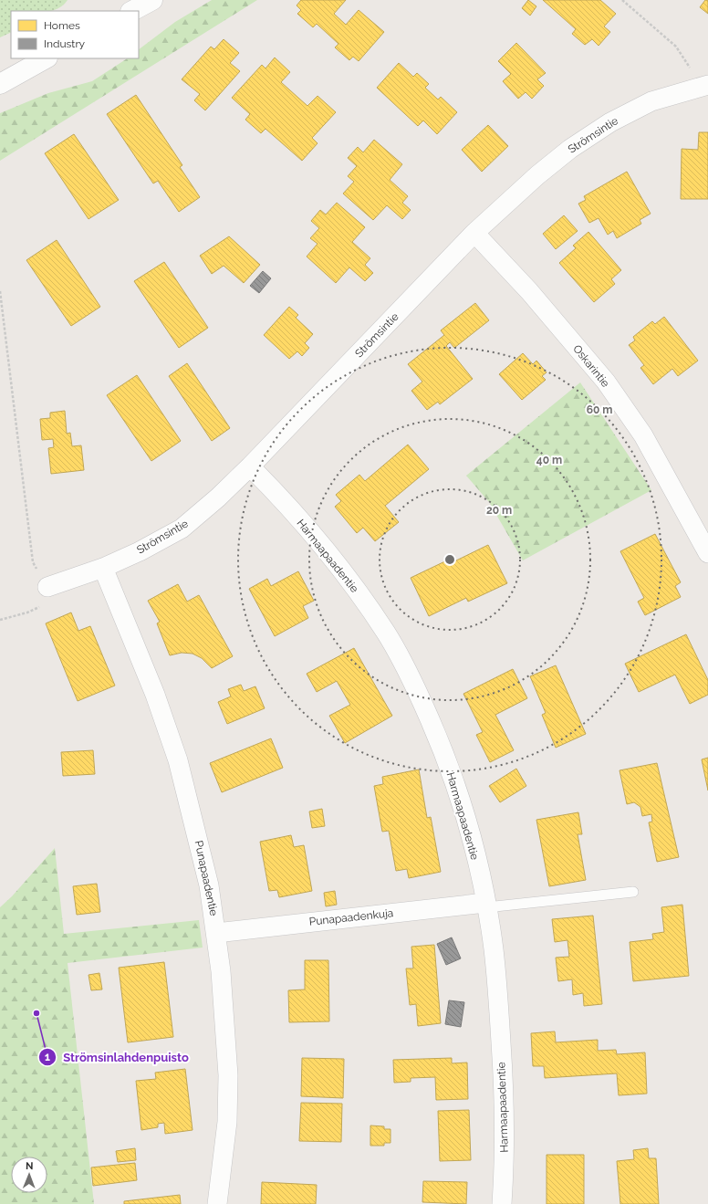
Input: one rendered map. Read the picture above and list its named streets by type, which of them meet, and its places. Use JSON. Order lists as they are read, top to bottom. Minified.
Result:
{"streets":{"street":["Strömsintie","Oskarintie","Harmaapaadentie","Punapaadentie","Punapaadenkuja"]},"crossings":[["Strömsintie","Oskarintie"],["Strömsintie","Harmaapaadentie"],["Strömsintie","Punapaadentie"],["Harmaapaadentie","Punapaadenkuja"],["Punapaadentie","Punapaadenkuja"]],"places":["Strömsinlahdenpuisto"],"legend":["Homes","Industry"],"north":"top","rings":["60 m","40 m","20 m"]}
